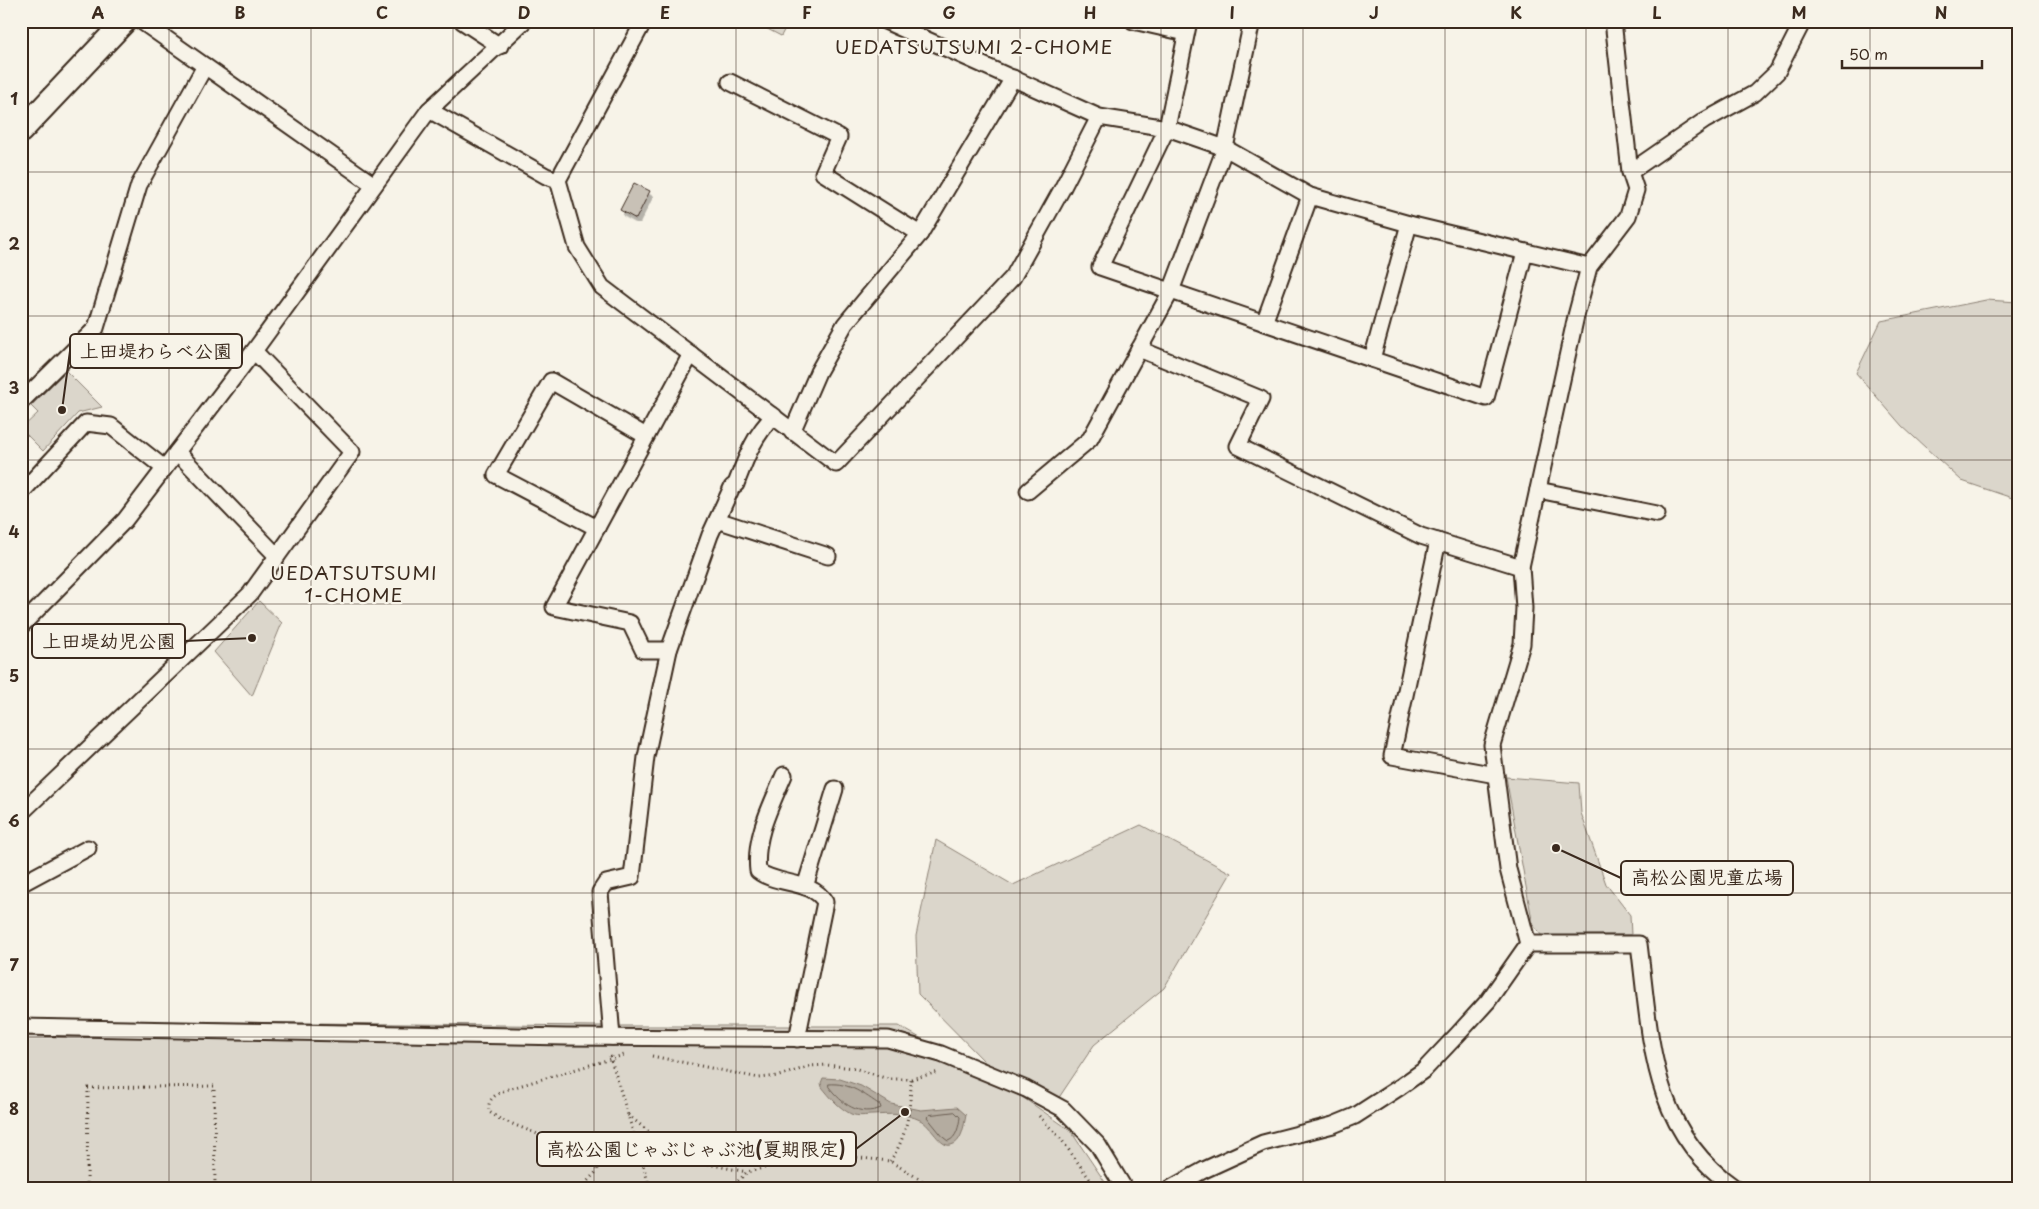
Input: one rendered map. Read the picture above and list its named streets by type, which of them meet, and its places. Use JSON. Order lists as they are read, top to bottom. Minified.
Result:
{"districts":["UEDATSUTSUMI 2-CHOME","UEDATSUTSUMI 1-CHOME"],"places":["上田堤わらべ公園","上田堤幼児公園","高松公園児童広場","高松公園じゃぶじゃぶ池(夏期限定)"],"scale_bar":"50 m","grid":{"columns":["A","B","C","D","E","F","G","H","I","J","K","L","M","N"],"rows":["1","2","3","4","5","6","7","8"]}}
